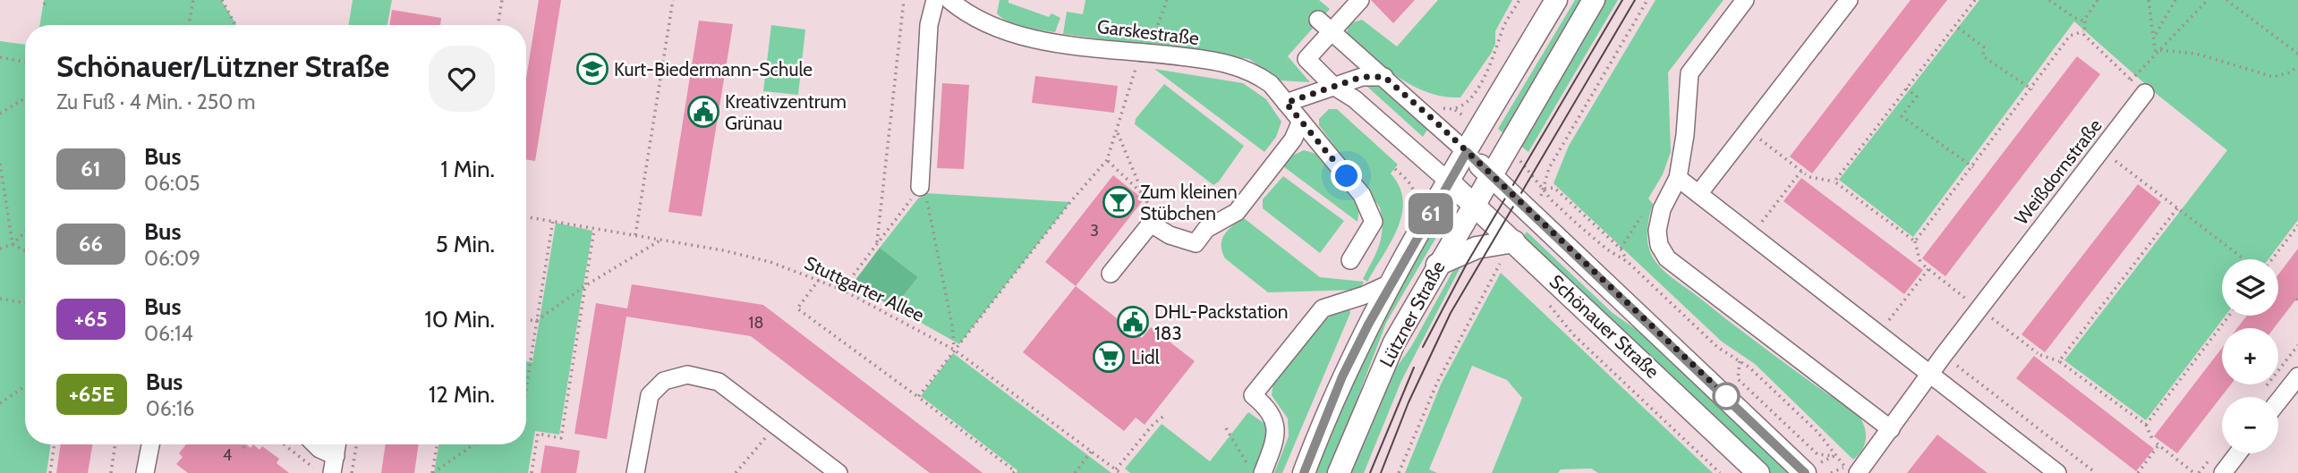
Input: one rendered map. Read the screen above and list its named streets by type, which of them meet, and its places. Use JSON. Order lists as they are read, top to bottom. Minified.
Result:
{"streets":{"main road":["Lützner Straße","Schönauer Straße"],"street":["Garskestraße","Weißdornstraße"],"path":["Stuttgarter Allee"]},"crossings":[["Lützner Straße","Schönauer Straße"]],"places":{"school or university":["Kurt-Biedermann-Schule"],"public building":["Kreativzentrum Grünau","DHL-Packstation 183"],"bar":["Zum kleinen Stübchen"],"supermarket":["Lidl"]},"lines":["bus line 61"],"house_numbers":["3","18","4"],"page":{"on_map":"61","heading":["Schönauer/Lützner Straße","Zu Fuß · 4 Min. · 250 m"],"list":[{"mark":"61","name":"Bus","note":"06:05","value":"1 Min."},{"mark":"66","name":"Bus","note":"06:09","value":"5 Min."},{"mark":"+65","name":"Bus","note":"06:14","value":"10 Min."},{"mark":"+65E","name":"Bus","note":"06:16","value":"12 Min."}],"map_buttons":["+","−"]}}
